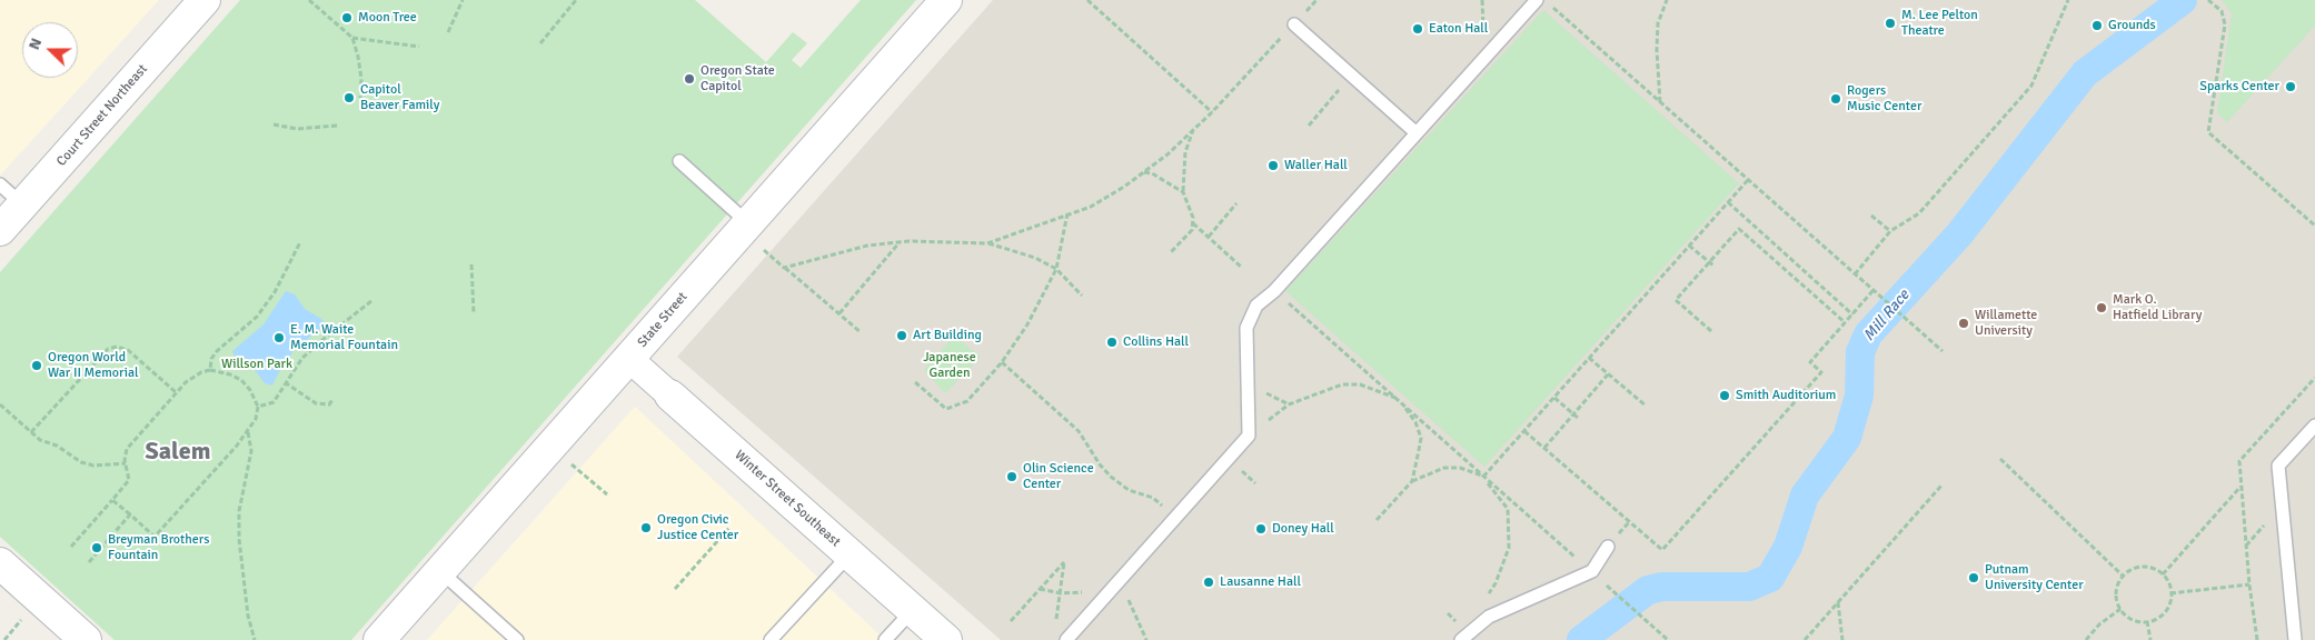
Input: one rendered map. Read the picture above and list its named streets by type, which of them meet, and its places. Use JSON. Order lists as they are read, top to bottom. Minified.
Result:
{"streets":{"main road":["Court Street Northeast","State Street","Winter Street Southeast"]},"crossings":[["State Street","Winter Street Southeast"]],"districts":["Salem"],"water":["Mill Race"],"parks":["Japanese Garden","Willson Park"],"places":["Moon Tree","M. Lee Pelton Theatre","Grounds","Eaton Hall","Oregon State Capitol","Sparks Center","Capitol Beaver Family","Rogers Music Center","Waller Hall","Mark O. Hatfield Library","Willamette University","Art Building","E. M. Waite Memorial Fountain","Collins Hall","Oregon World War II Memorial","Smith Auditorium","Olin Science Center","Oregon Civic Justice Center","Doney Hall","Breyman Brothers Fountain","Putnam University Center","Lausanne Hall"],"north":"left"}
